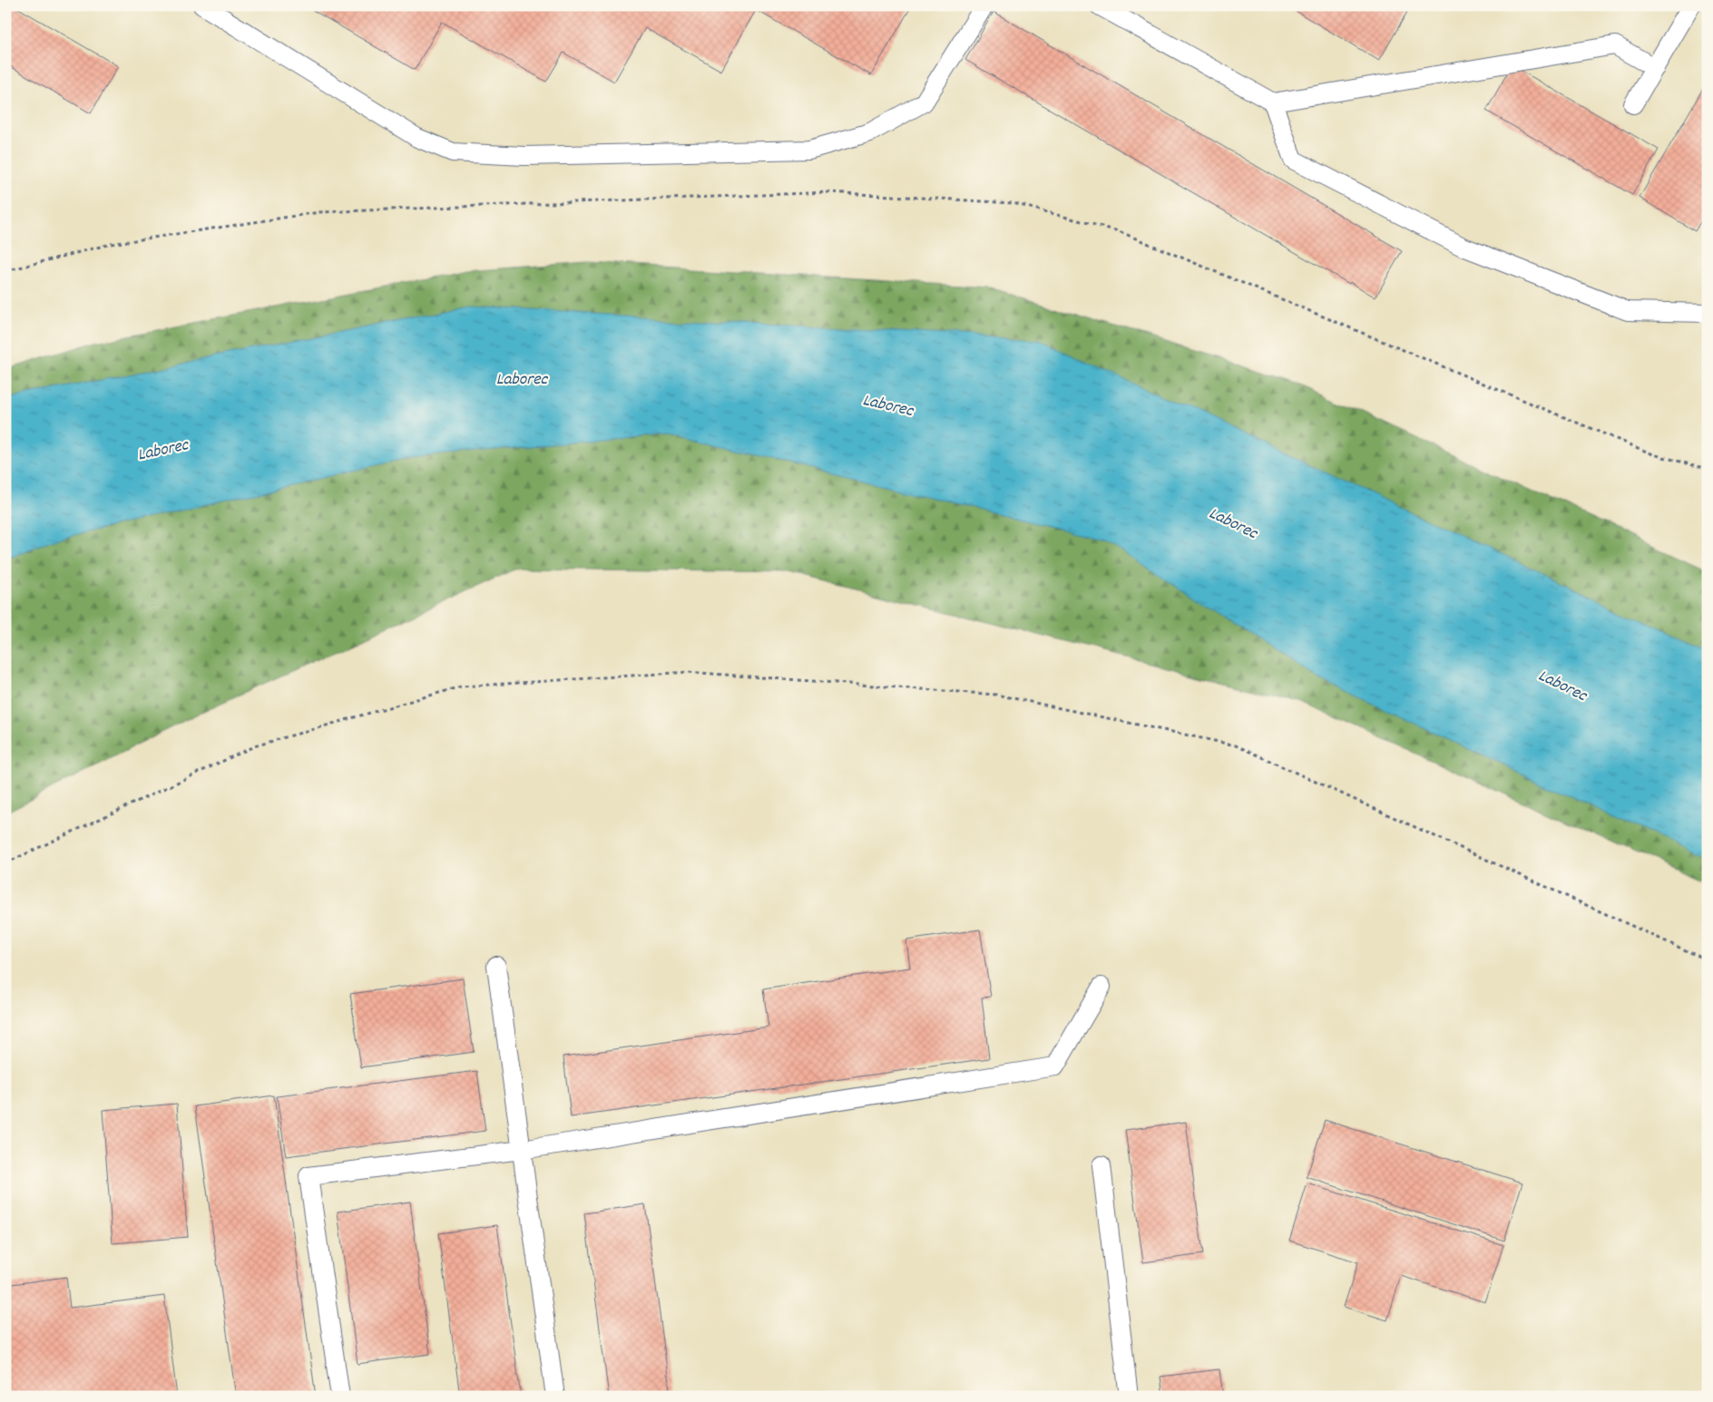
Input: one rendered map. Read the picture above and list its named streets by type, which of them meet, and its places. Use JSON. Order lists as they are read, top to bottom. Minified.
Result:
{"water":["Laborec"]}
